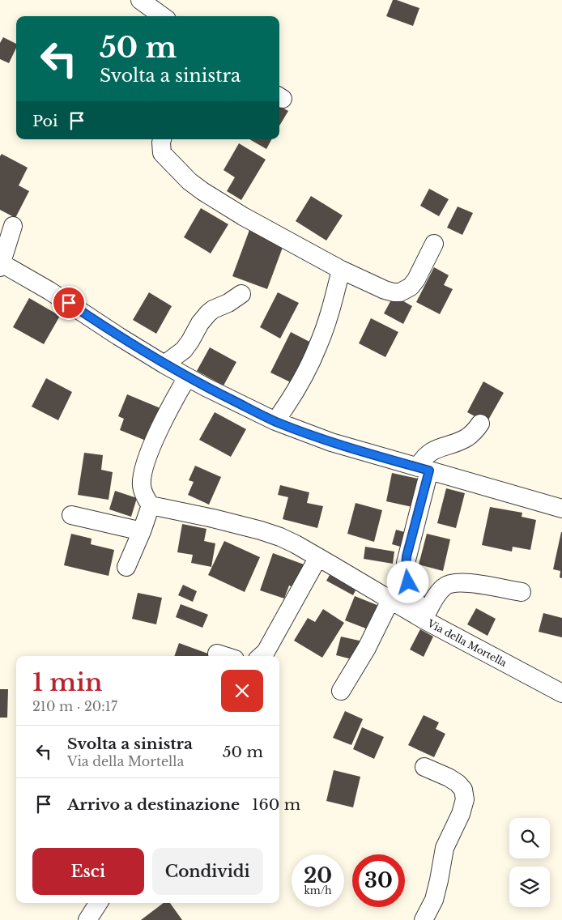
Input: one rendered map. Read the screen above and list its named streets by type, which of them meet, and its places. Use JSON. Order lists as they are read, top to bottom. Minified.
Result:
{"streets":{"street":["Via della Mortella"]},"page":{"turn":["50 m","Svolta a sinistra"],"then":"Poi","heading":["1 min","210 m · 20:17"],"list":[{"name":"Svolta a sinistra","note":"Via della Mortella","value":"50 m"},{"name":"Arrivo a destinazione","value":"160 m"}],"buttons":["Esci","Condividi"],"speed":"20 km/h","limit":"30"}}
